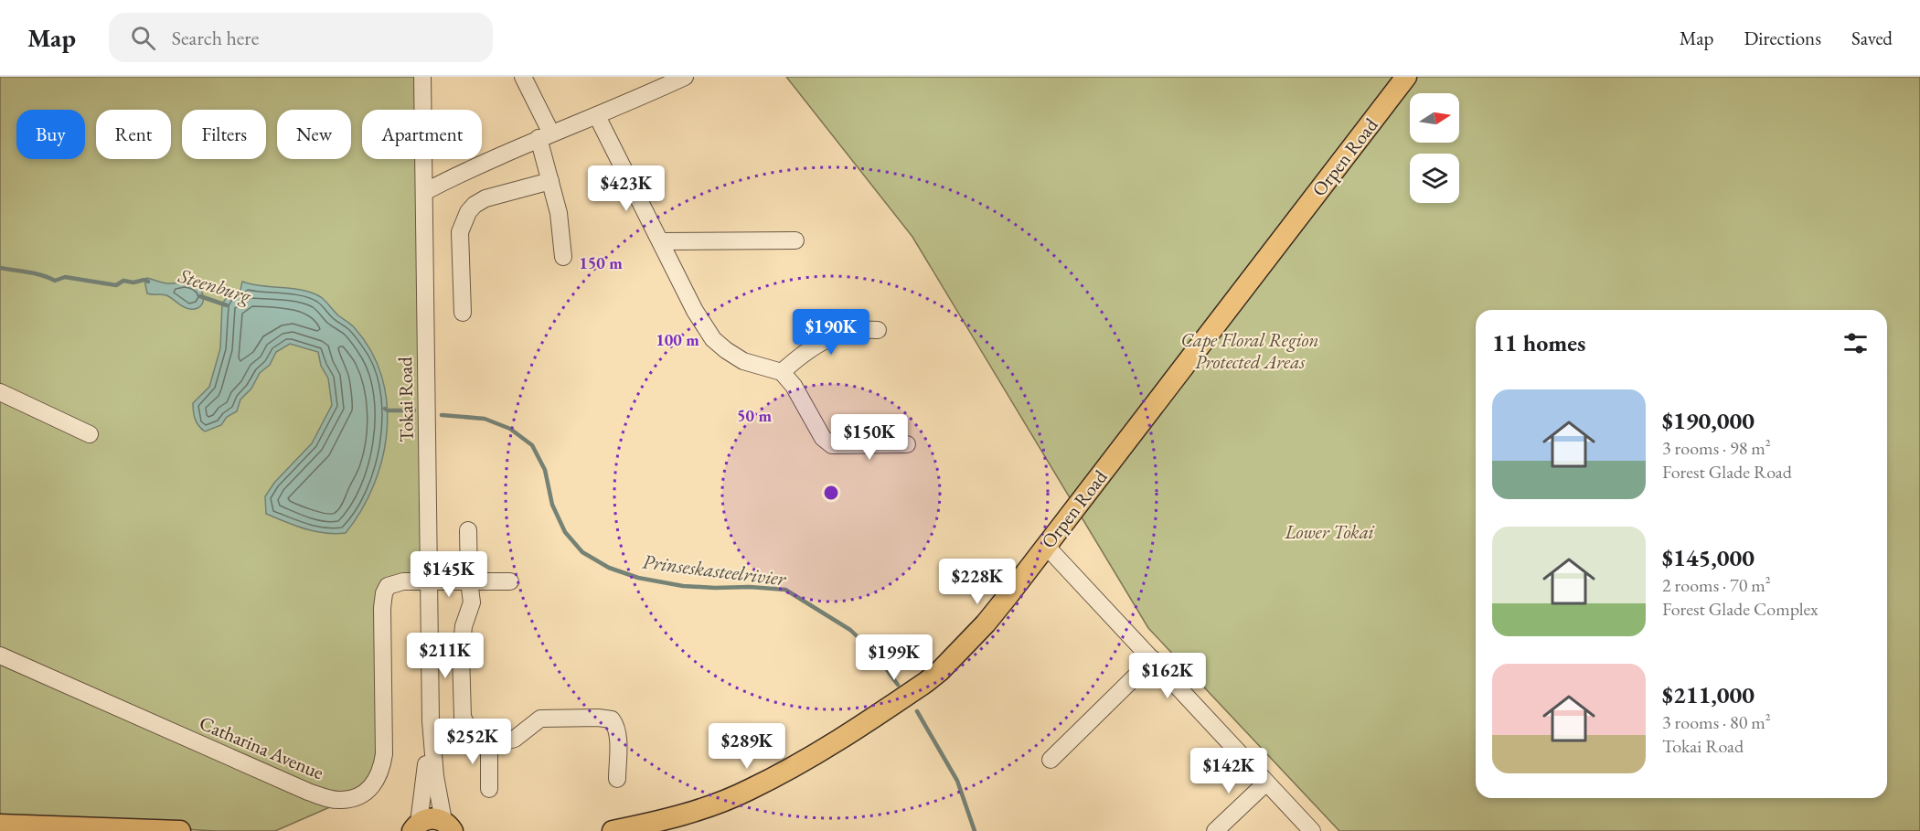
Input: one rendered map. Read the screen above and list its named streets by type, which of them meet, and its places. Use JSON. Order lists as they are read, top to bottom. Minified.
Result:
{"streets":{"main road":["Orpen Road"],"street":["Tokai Road","Catharina Avenue"]},"crossings":[["Tokai Road","Catharina Avenue"]],"water":["Steenburg","Prinseskasteelrivier"],"parks":["Cape Floral Region Protected Areas","Lower Tokai"],"north":"right","page":{"header":"Map","search":"Search here","nav":["Map","Directions","Saved"],"chip":["Buy","Rent","Filters","New","Apartment"],"price":["$423K","$190K","$150K","$145K","$228K","$211K","$199K","$162K","$252K","$289K","$142K"],"heading":"11 homes","list":[{"name":"$190,000","note":"3 rooms · 98 m² · Forest Glade Road"},{"name":"$145,000","note":"2 rooms · 70 m² · Forest Glade Complex"},{"name":"$211,000","note":"3 rooms · 80 m² · Tokai Road"}]},"rings":["150 m","100 m","50 m"]}
